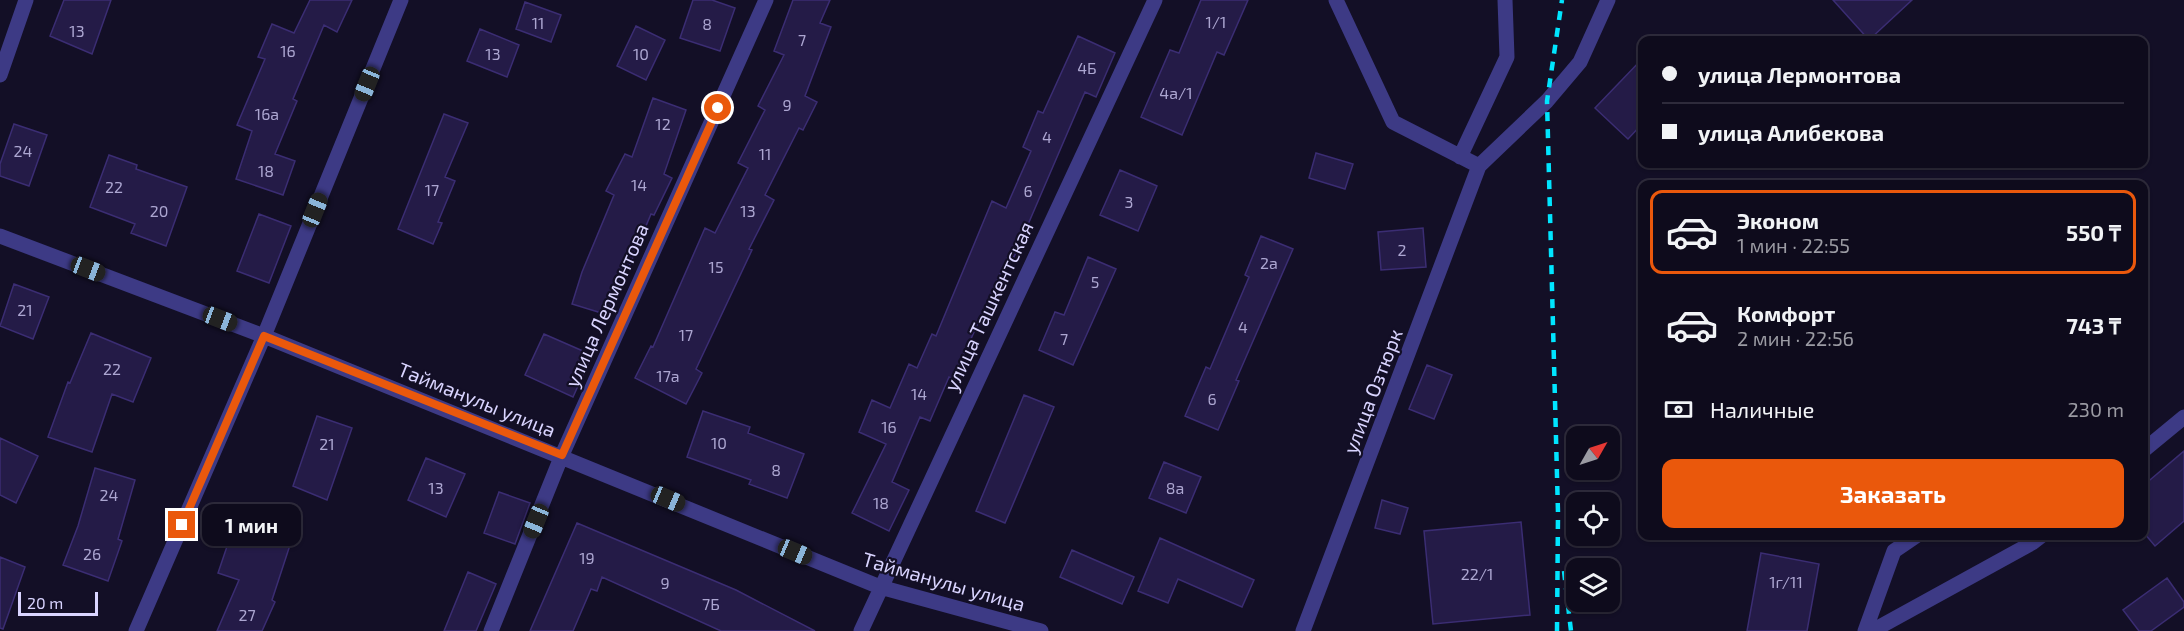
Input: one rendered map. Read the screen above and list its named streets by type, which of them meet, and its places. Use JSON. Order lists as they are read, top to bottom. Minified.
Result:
{"streets":{"street":["улица Лермонтова","улица Ташкентская","улица Озтюрк","Тайманулы улица"]},"crossings":[["улица Лермонтова","Тайманулы улица"],["улица Ташкентская","Тайманулы улица"]],"house_numbers":["1/1","11","8","13","7","16","13","10","4Б","4а/1","9","16а","12","4","24","11","18","14","22","17","6","3","20","13","2","2а","15","5","21","4","17","7","22","17а","14","6","16","10","21","8","13","8а","24","18","26","19","22/1","1г/11","9","7Б","27"],"scale_bar":"20 m","north":"top right","page":{"banner":["улица Лермонтова","улица Алибекова"],"list":[{"name":"Эконом","note":"1 мин · 22:55","value":"550 ₸"},{"name":"Комфорт","note":"2 мин · 22:56","value":"743 ₸"}],"pay":["Наличные","230 m"],"buttons":"Заказать","bubble":"1 мин","scale":"20 m"}}
